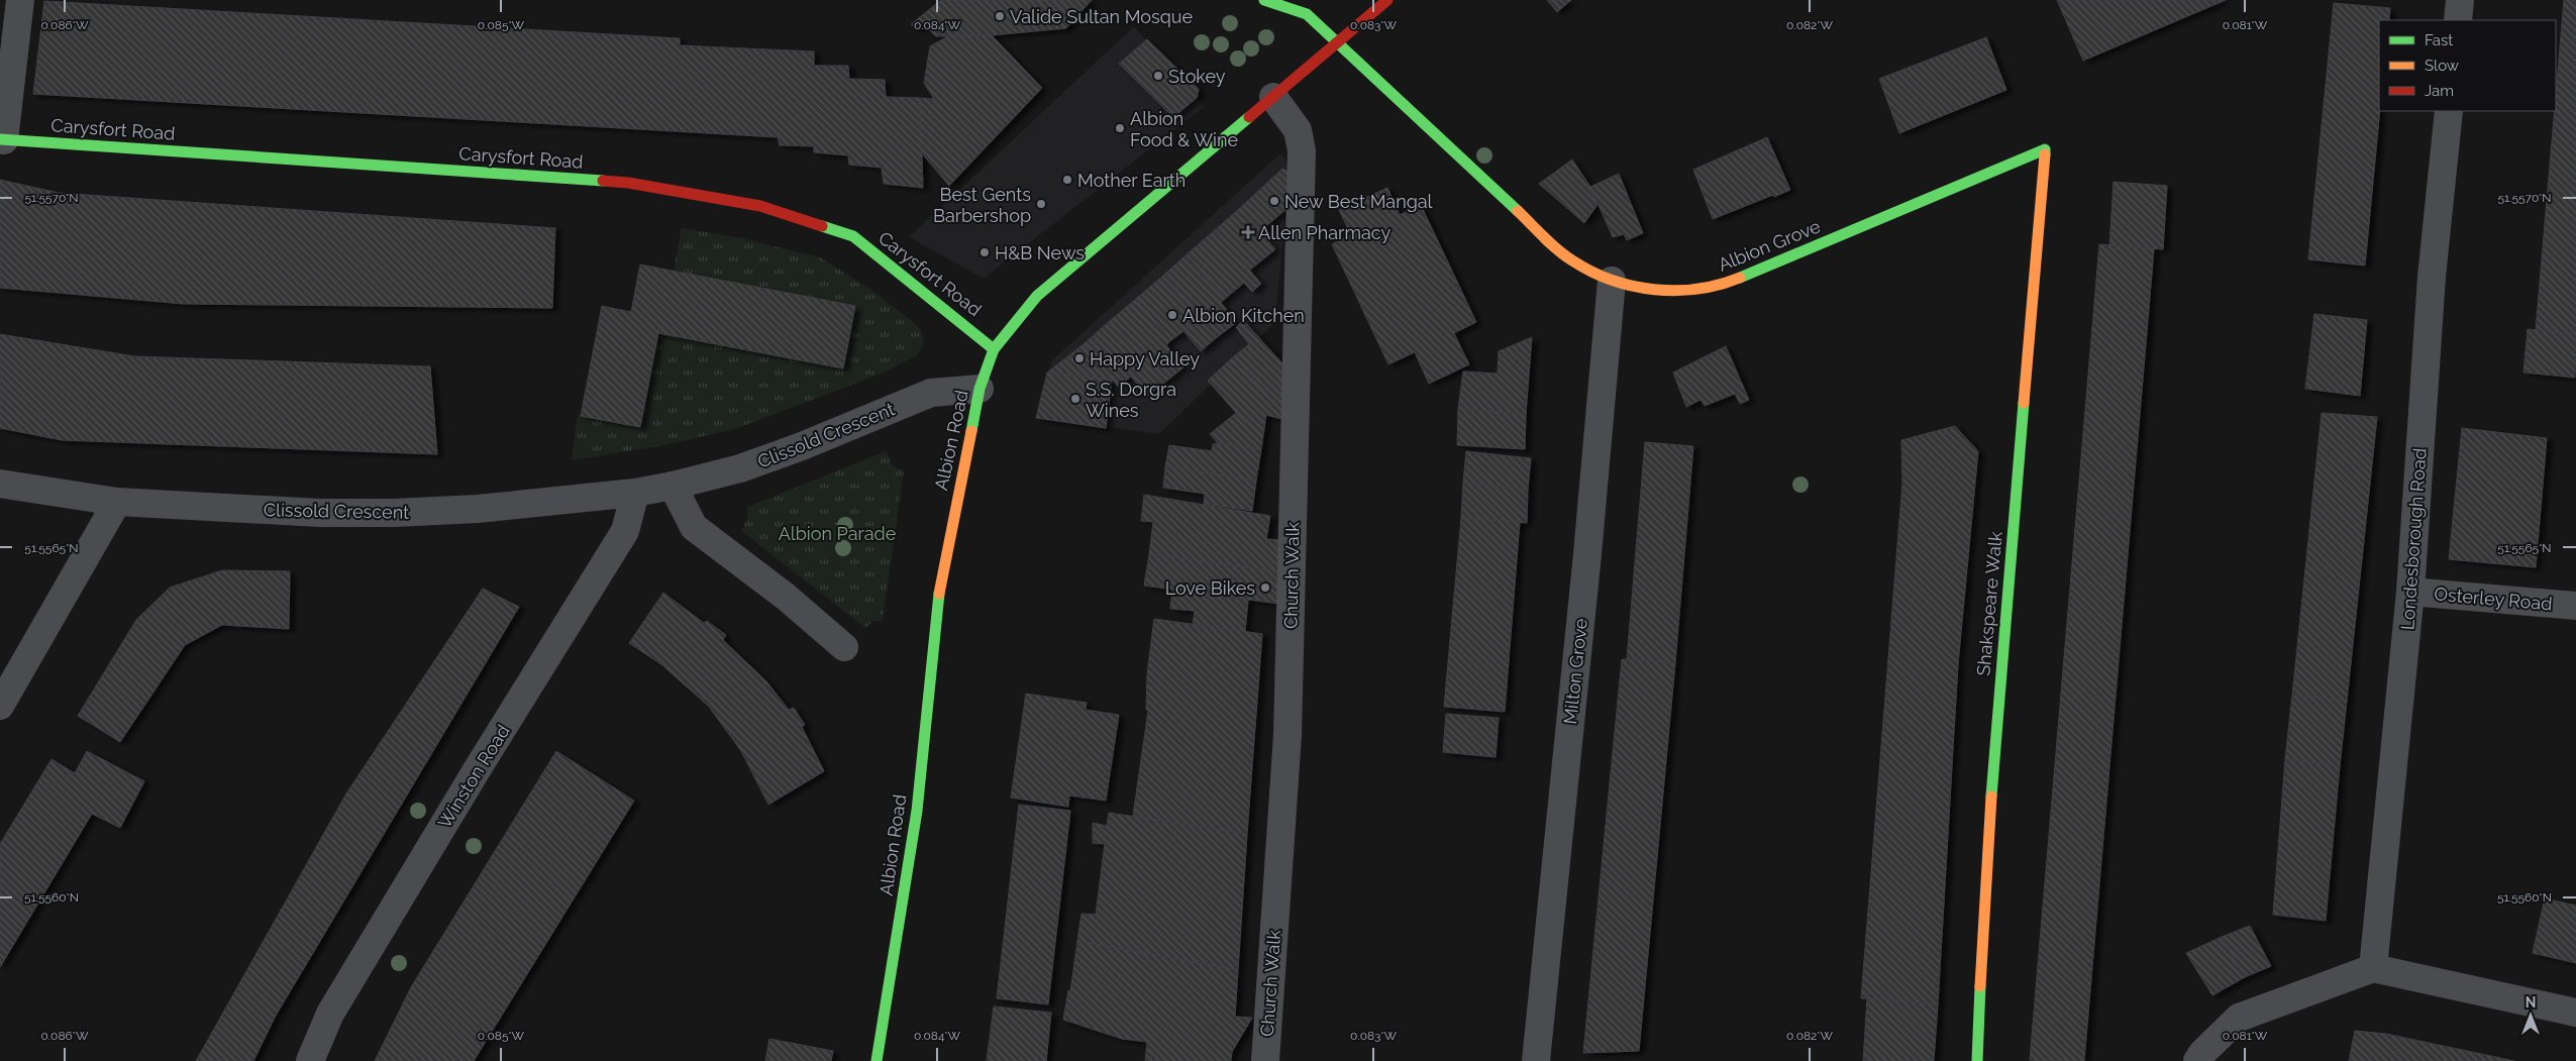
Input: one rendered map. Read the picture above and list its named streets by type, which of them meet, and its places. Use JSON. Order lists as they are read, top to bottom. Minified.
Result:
{"streets":{"street":["Carysfort Road","Albion Grove","Clissold Crescent","Albion Road","Londesborough Road","Church Walk","Osterley Road","Shakspeare Walk","Milton Grove","Winston Road"]},"crossings":[["Carysfort Road","Albion Road"],["Albion Grove","Albion Road"],["Albion Grove","Shakspeare Walk"],["Albion Grove","Milton Grove"],["Clissold Crescent","Albion Road"],["Clissold Crescent","Winston Road"],["Albion Road","Church Walk"],["Londesborough Road","Osterley Road"]],"parks":["Albion Parade"],"places":{"other":["Valide Sultan Mosque","Stokey","Albion Food & Wine","Mother Earth","New Best Mangal","Best Gents Barbershop","H&B News","Albion Kitchen","Happy Valley","S.S. Dorgra Wines","Love Bikes"],"health":["Allen Pharmacy"]},"legend":["Fast","Slow","Jam"],"north":"top","coordinates":["0.086°W","0.085°W","0.084°W","0.083°W","0.082°W","0.081°W","51.5570°N","51.5565°N","51.5560°N"]}
